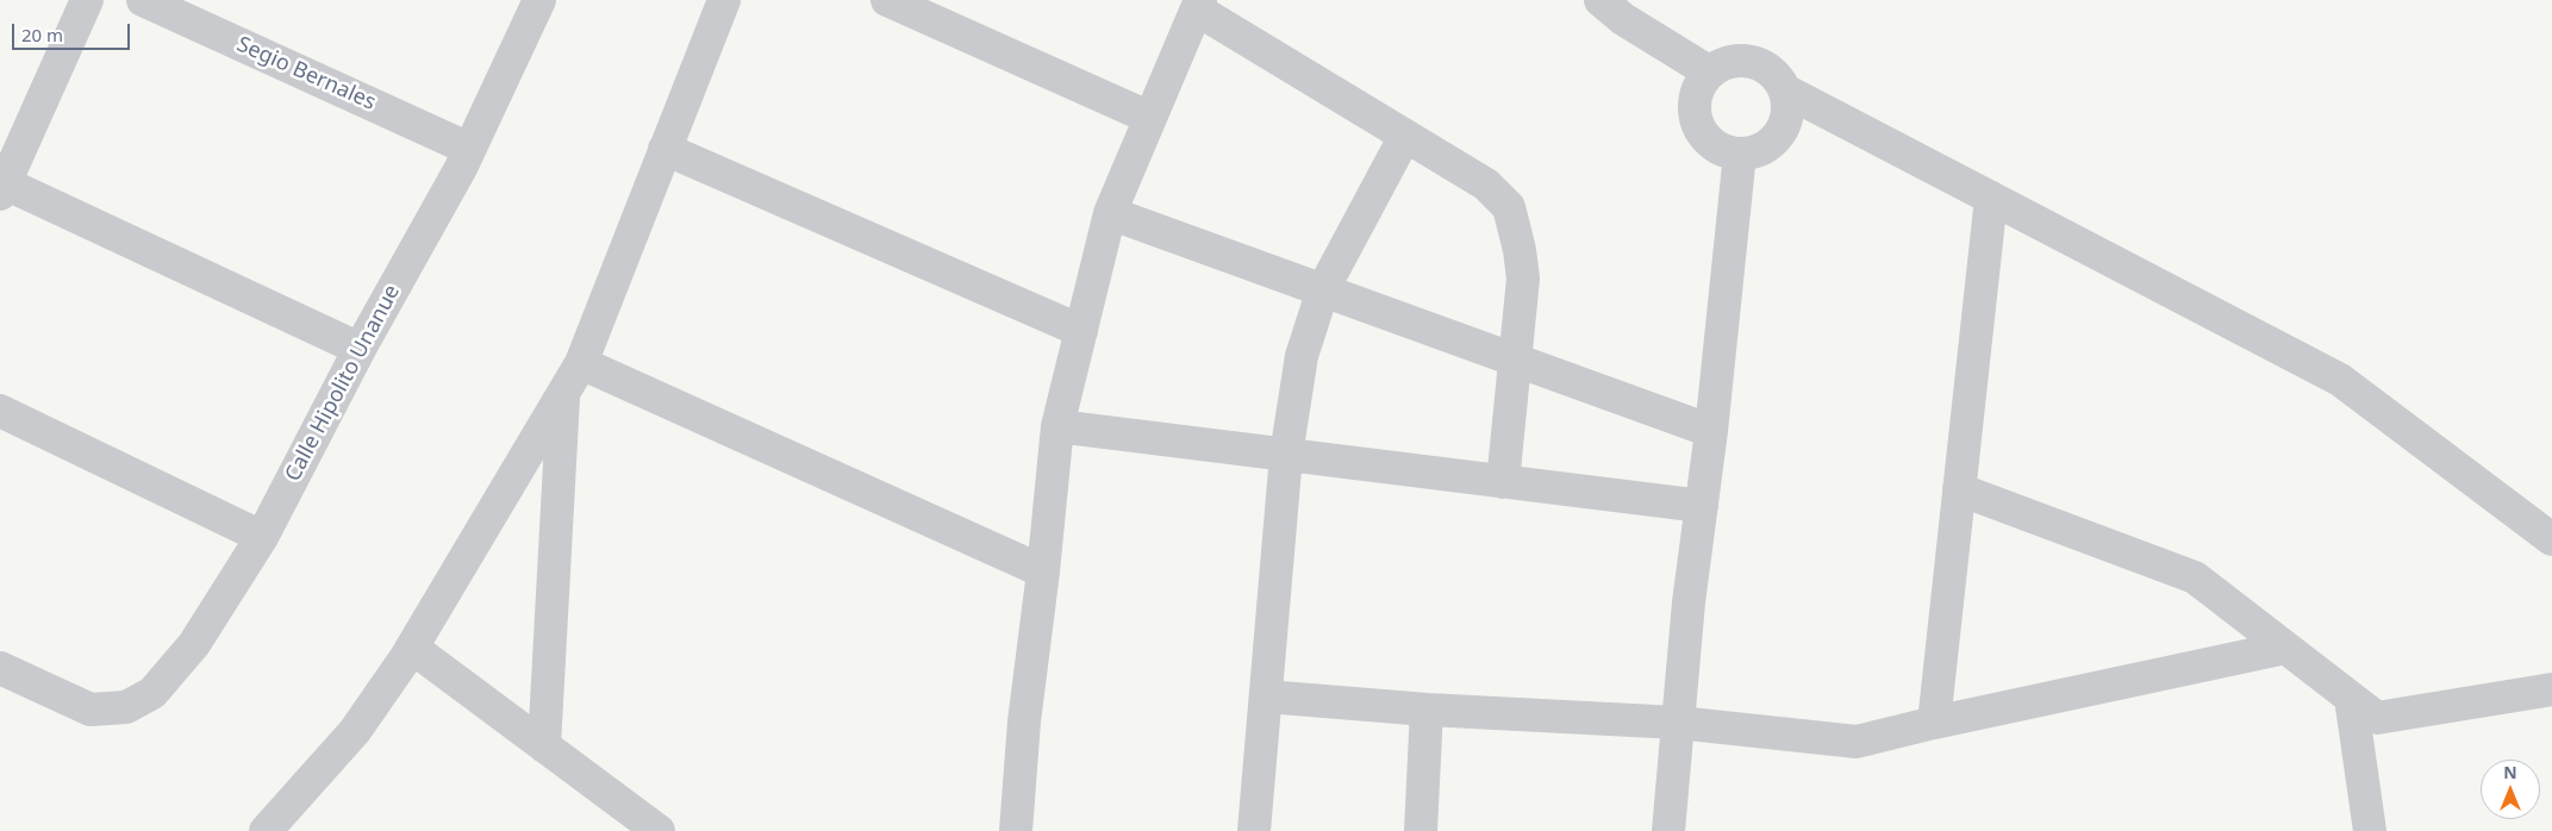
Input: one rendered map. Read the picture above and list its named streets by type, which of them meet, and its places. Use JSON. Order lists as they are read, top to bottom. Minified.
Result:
{"streets":{"street":["Segio Bernales","Calle Hipolito Unanue"]},"crossings":[["Segio Bernales","Calle Hipolito Unanue"]],"scale_bar":"20 m","north":"top"}
